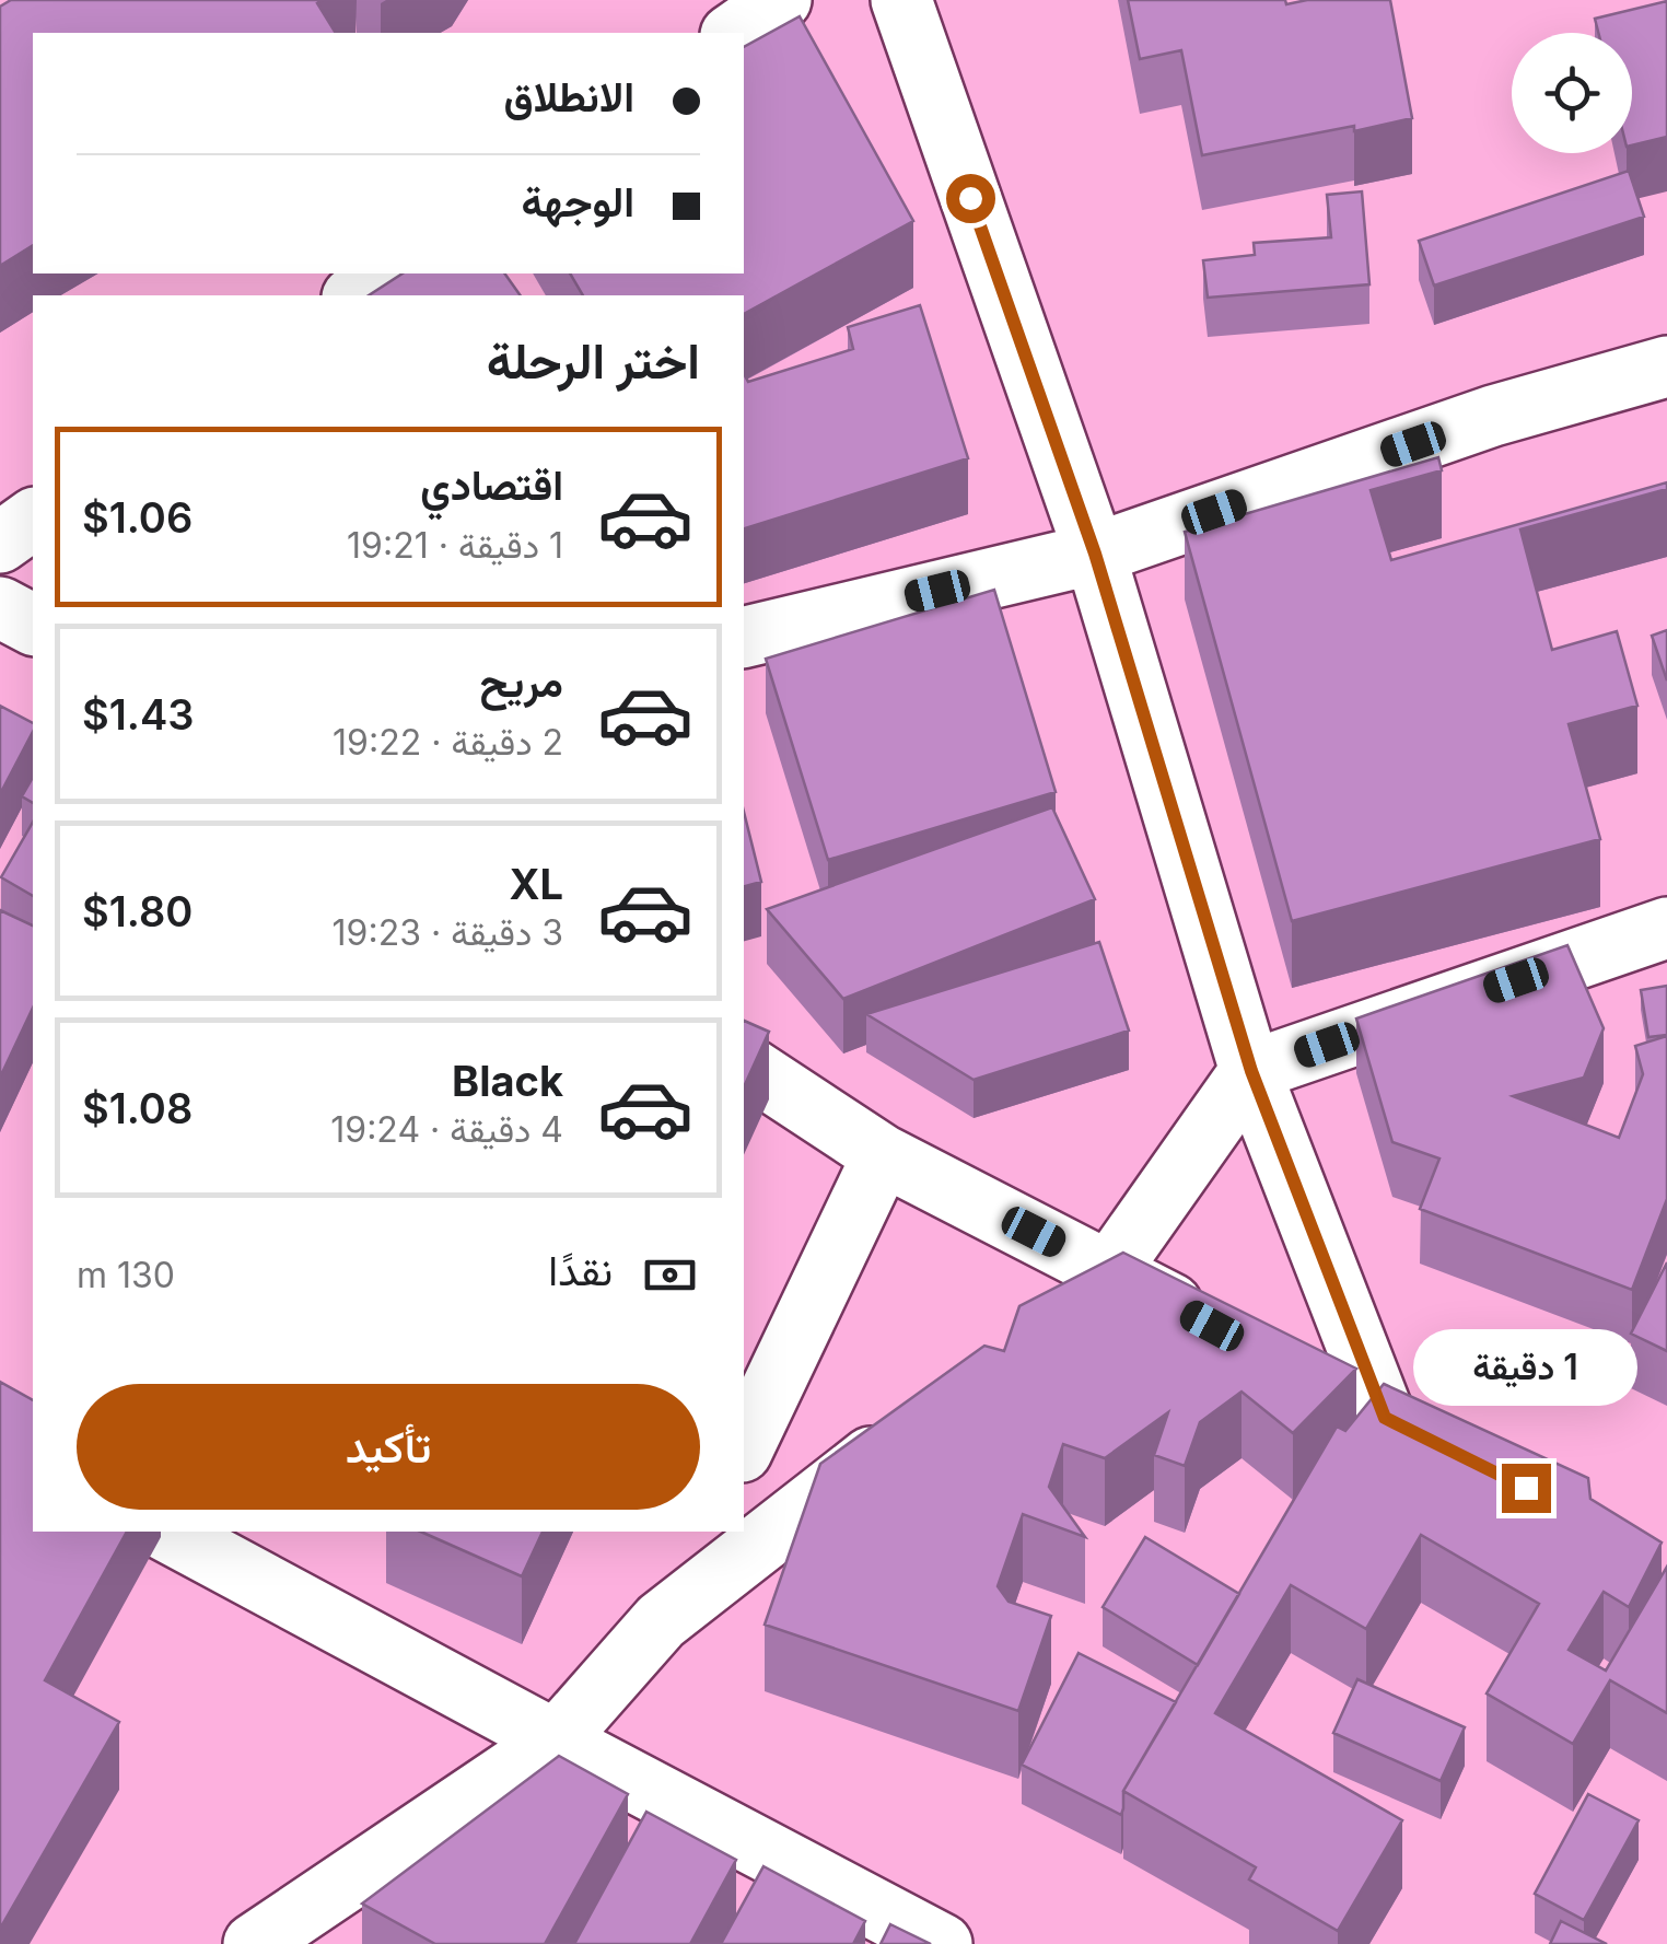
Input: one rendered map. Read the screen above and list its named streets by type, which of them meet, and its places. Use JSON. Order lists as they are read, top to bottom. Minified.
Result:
{"page":{"banner":["الانطلاق","الوجهة"],"heading":"اختر الرحلة","list":[{"name":"اقتصادي","note":"1 دقيقة · 19:21","value":"$1.06"},{"name":"مريح","note":"2 دقيقة · 19:22","value":"$1.43"},{"name":"XL","note":"3 دقيقة · 19:23","value":"$1.80"},{"name":"Black","note":"4 دقيقة · 19:24","value":"$1.08"}],"pay":["نقدًا","130 m"],"bubble":"1 دقيقة","buttons":"تأكيد"}}
